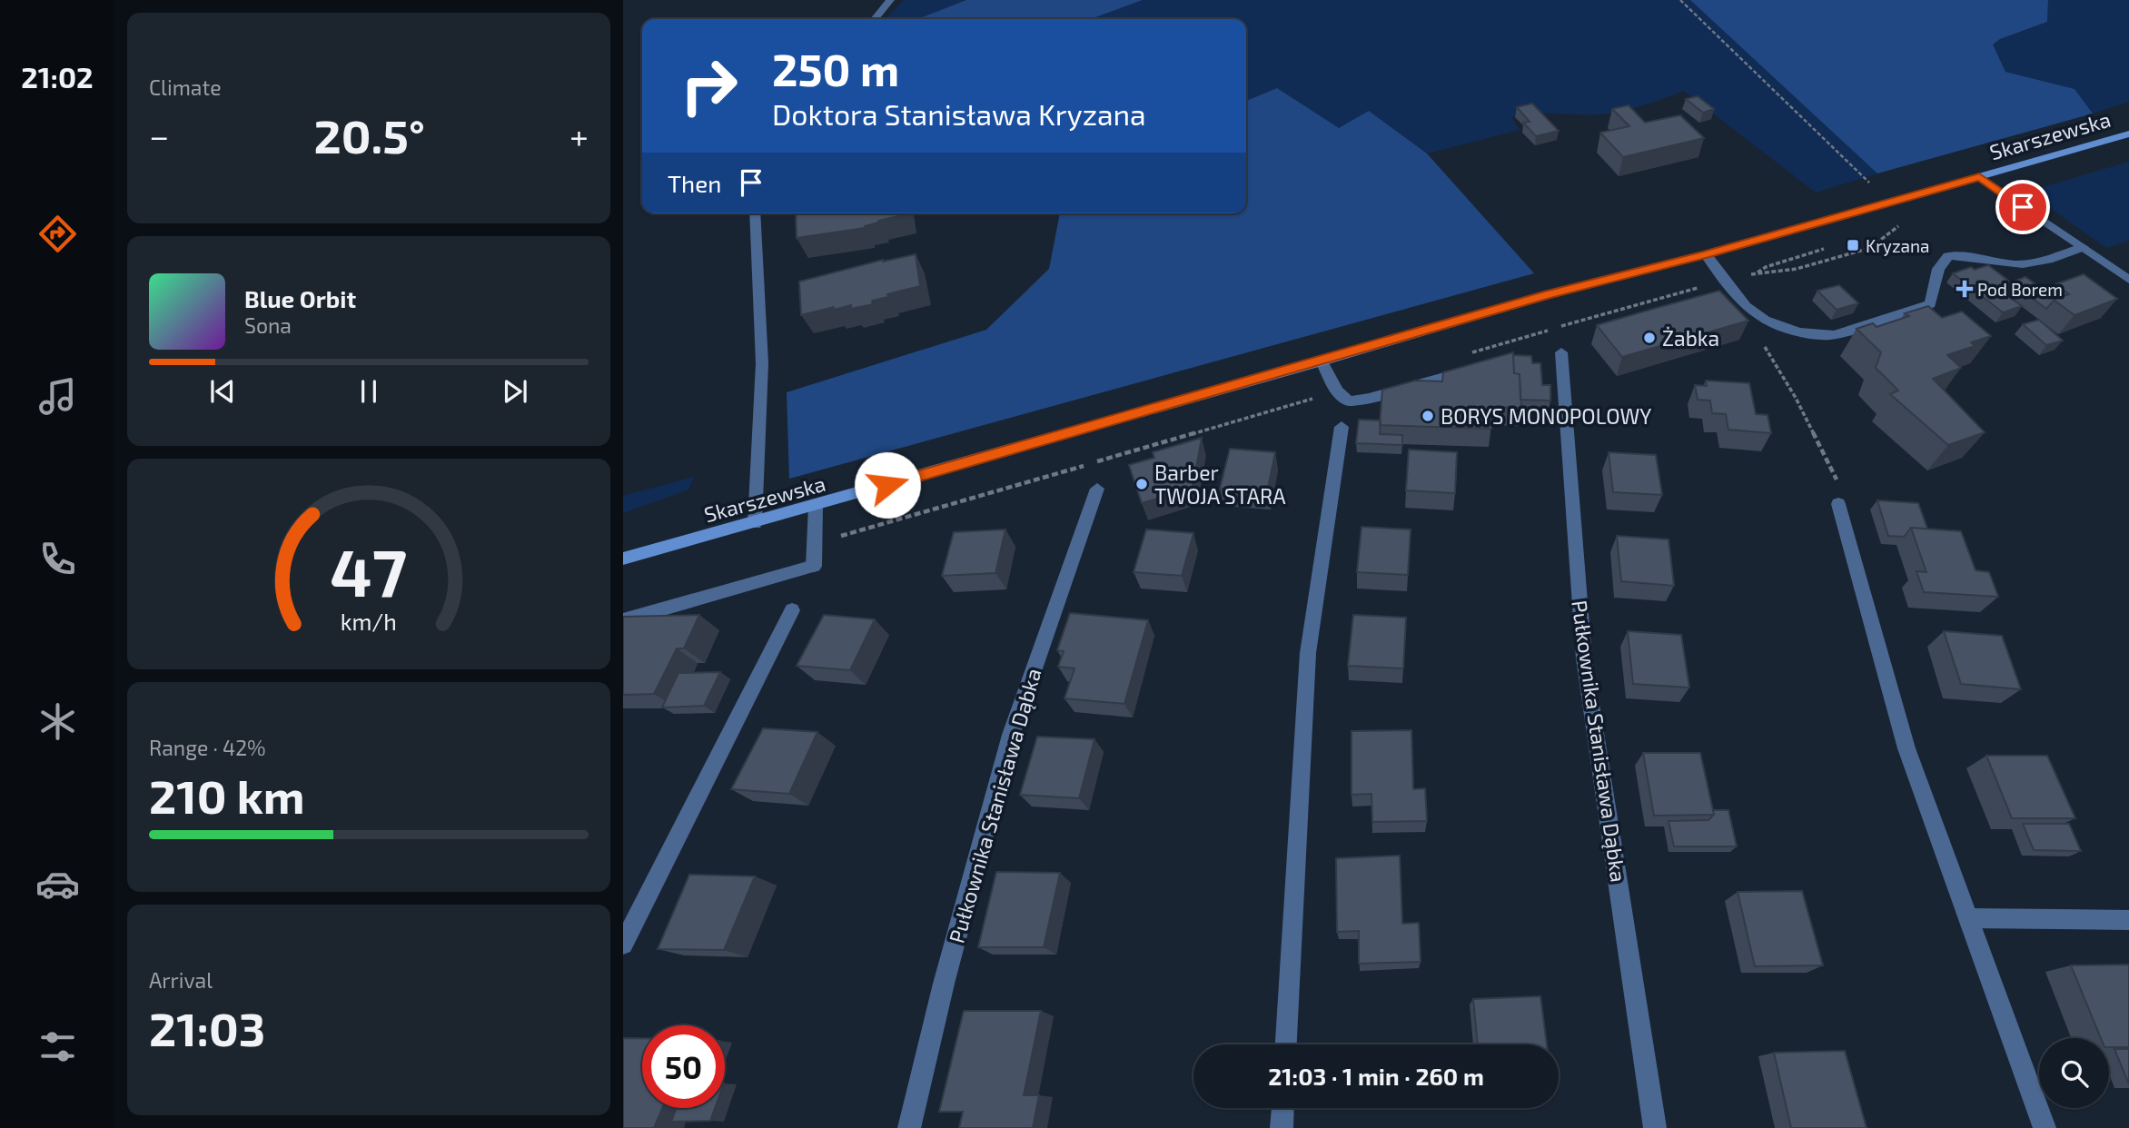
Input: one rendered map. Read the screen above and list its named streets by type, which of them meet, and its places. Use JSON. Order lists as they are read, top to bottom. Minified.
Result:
{"streets":{"main road":["Skarszewska"],"street":["Pułkownika Stanisława Dąbka"]},"places":{"transit":["Kryzana"],"health":["Pod Borem"],"other":["Żabka","BORYS MONOPOLOWY","Barber TWOJA STARA"]},"page":{"tabs":"21:02","tile":["Climate",["Range · 42%","210 km"],["Arrival","21:03"]],"turn":["250 m","Doktora Stanisława Kryzana"],"heat":["−","20.5°","+"],"then":"Then","song":["Blue Orbit","Sona"],"limit":"50","trip":"21:03 · 1 min · 260 m","gauge":["47","km/h"]}}
